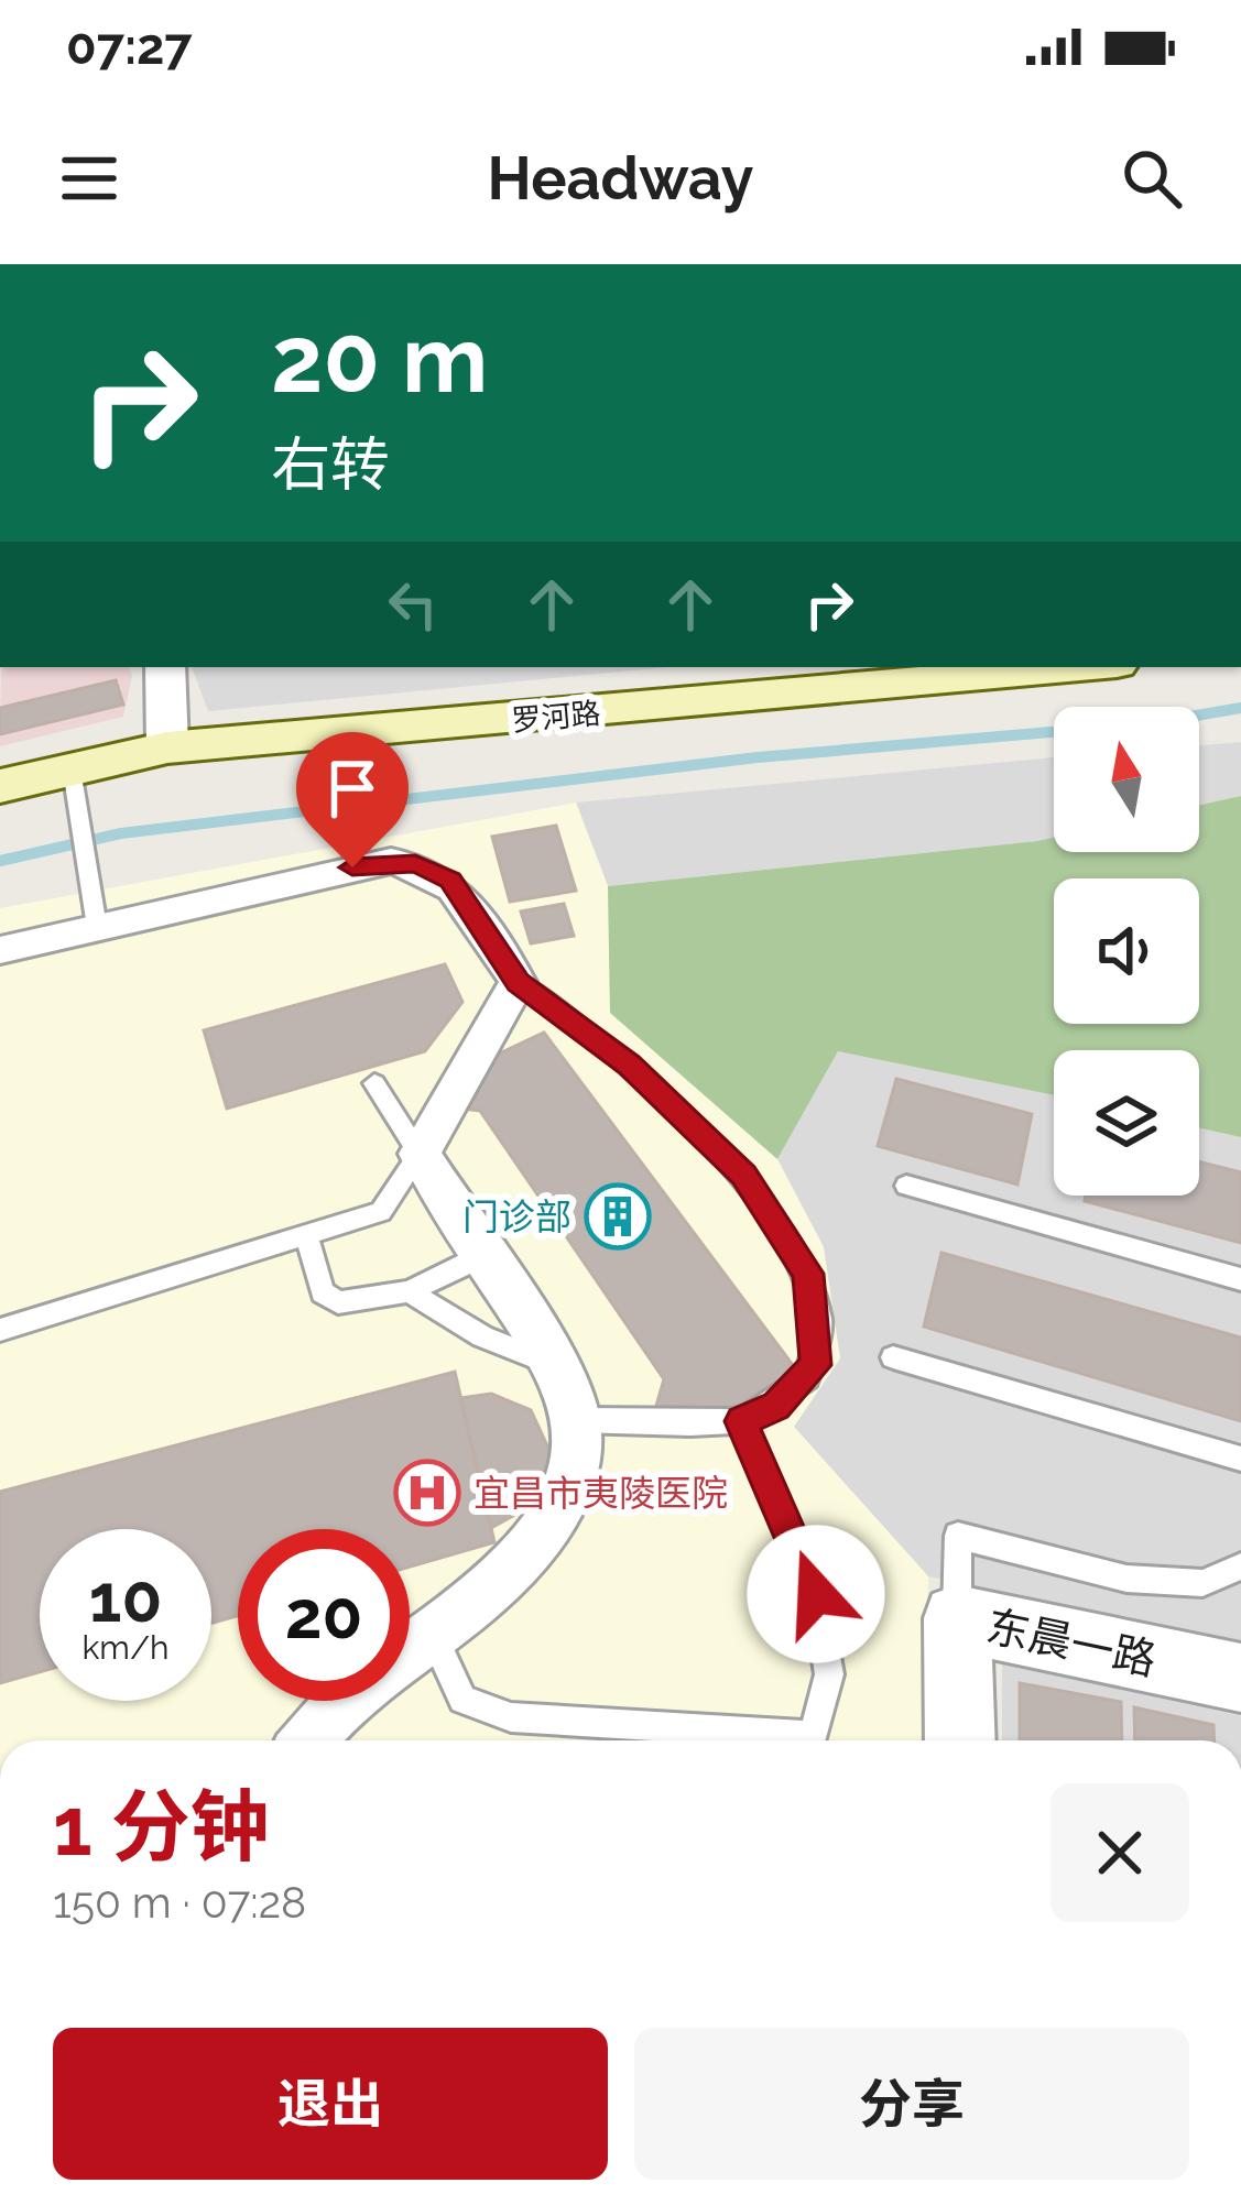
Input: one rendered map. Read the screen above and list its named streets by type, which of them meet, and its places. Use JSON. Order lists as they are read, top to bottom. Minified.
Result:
{"streets":{"main road":["罗河路"],"street":["东晨一路"]},"places":{"building":["门诊部"],"hospital":["宜昌市夷陵医院"]},"north":"top","page":{"status":"07:27","header":"Headway","turn":["20 m","右转"],"speed":"10 km/h","limit":"20","heading":["1 分钟","150 m · 07:28"],"buttons":["退出","分享"]}}
